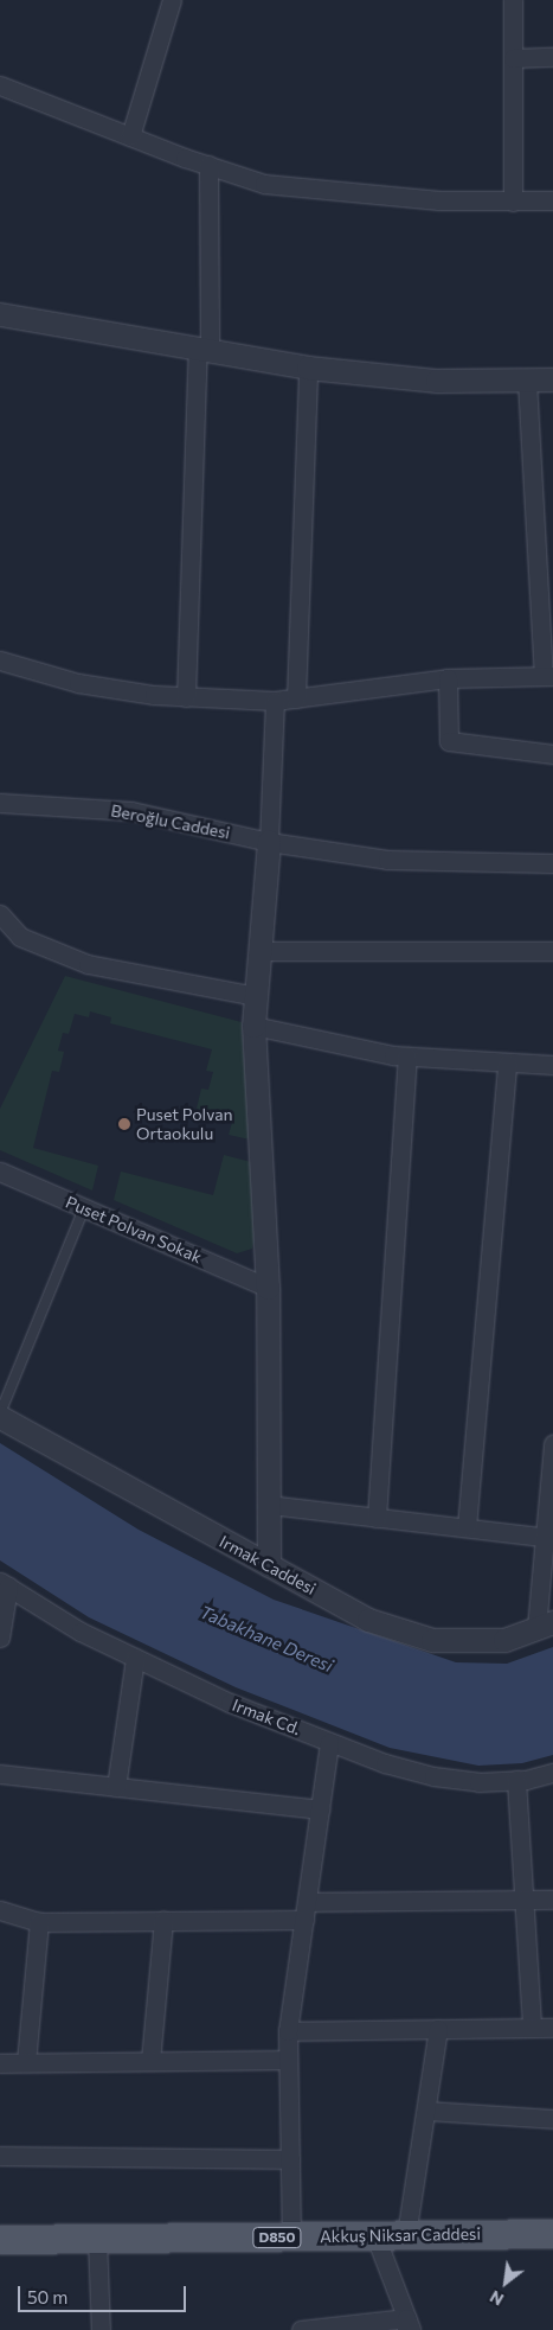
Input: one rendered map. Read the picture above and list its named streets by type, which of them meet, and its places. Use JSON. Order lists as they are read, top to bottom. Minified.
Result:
{"streets":{"main road":["Akkuş Niksar Caddesi","D850"],"street":["Beroğlu Caddesi","Puset Polvan Sokak","Irmak Caddesi","Irmak Cd."]},"water":["Tabakhane Deresi"],"places":["Puset Polvan Ortaokulu"],"scale_bar":"50 m","north":"bottom left"}
